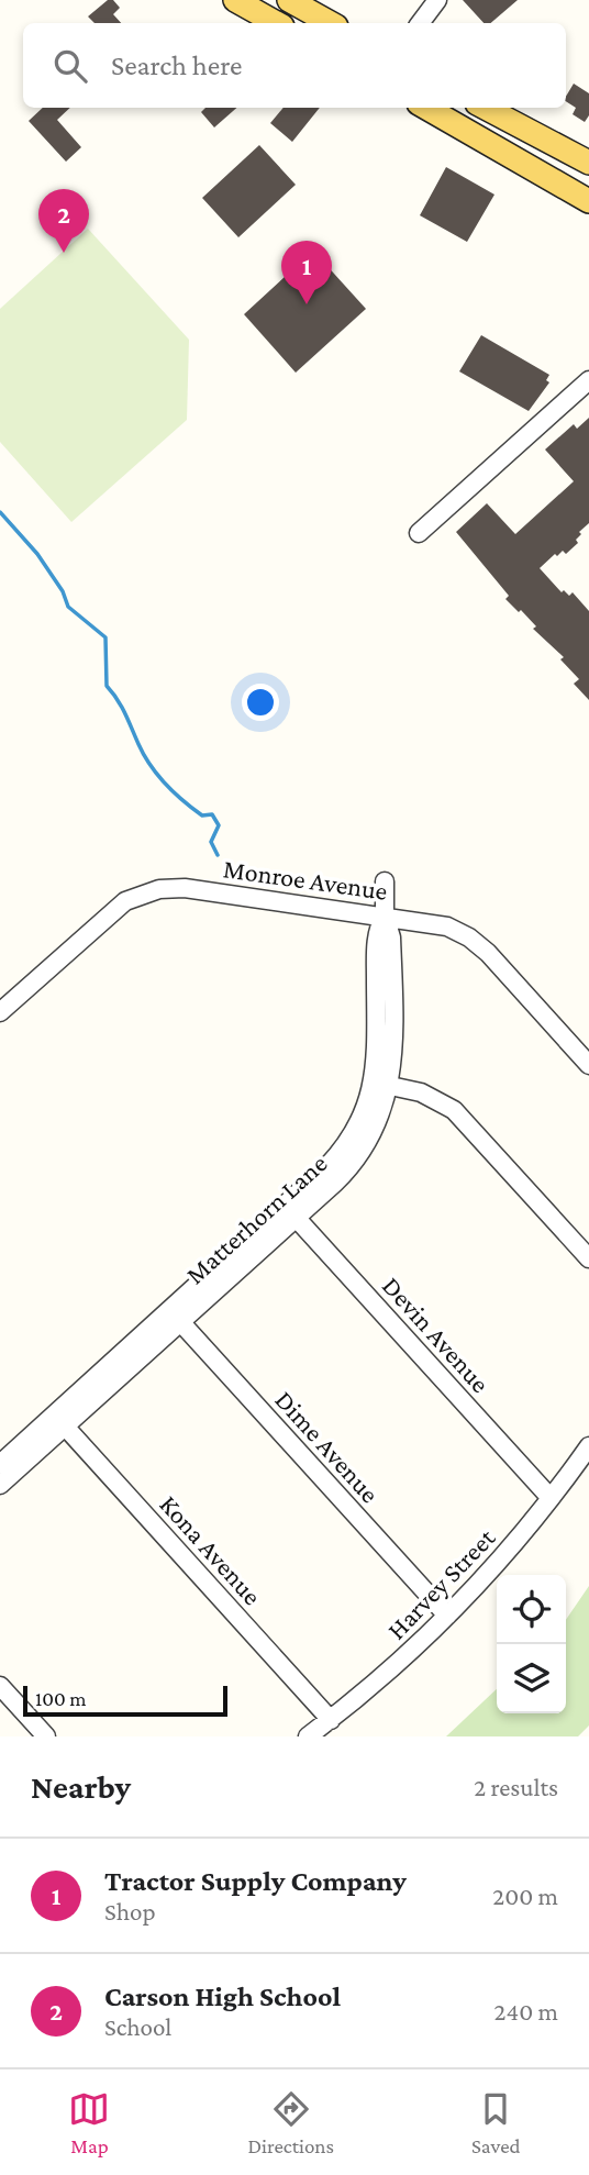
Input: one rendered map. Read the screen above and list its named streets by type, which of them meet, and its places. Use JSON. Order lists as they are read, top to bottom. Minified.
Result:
{"streets":{"street":["Monroe Avenue","Matterhorn Lane","Devin Avenue","Dime Avenue","Kona Avenue","Harvey Street"]},"crossings":[["Monroe Avenue","Matterhorn Lane"],["Matterhorn Lane","Devin Avenue"],["Matterhorn Lane","Dime Avenue"],["Matterhorn Lane","Kona Avenue"],["Devin Avenue","Harvey Street"],["Dime Avenue","Harvey Street"],["Kona Avenue","Harvey Street"]],"scale_bar":"100 m","page":{"search":"Search here","pins":["2","1"],"scale":"100 m","heading":["Nearby","2 results"],"list":[{"mark":"1","name":"Tractor Supply Company","note":"Shop","value":"200 m"},{"mark":"2","name":"Carson High School","note":"School","value":"240 m"}],"nav":["Map","Directions","Saved"]}}
